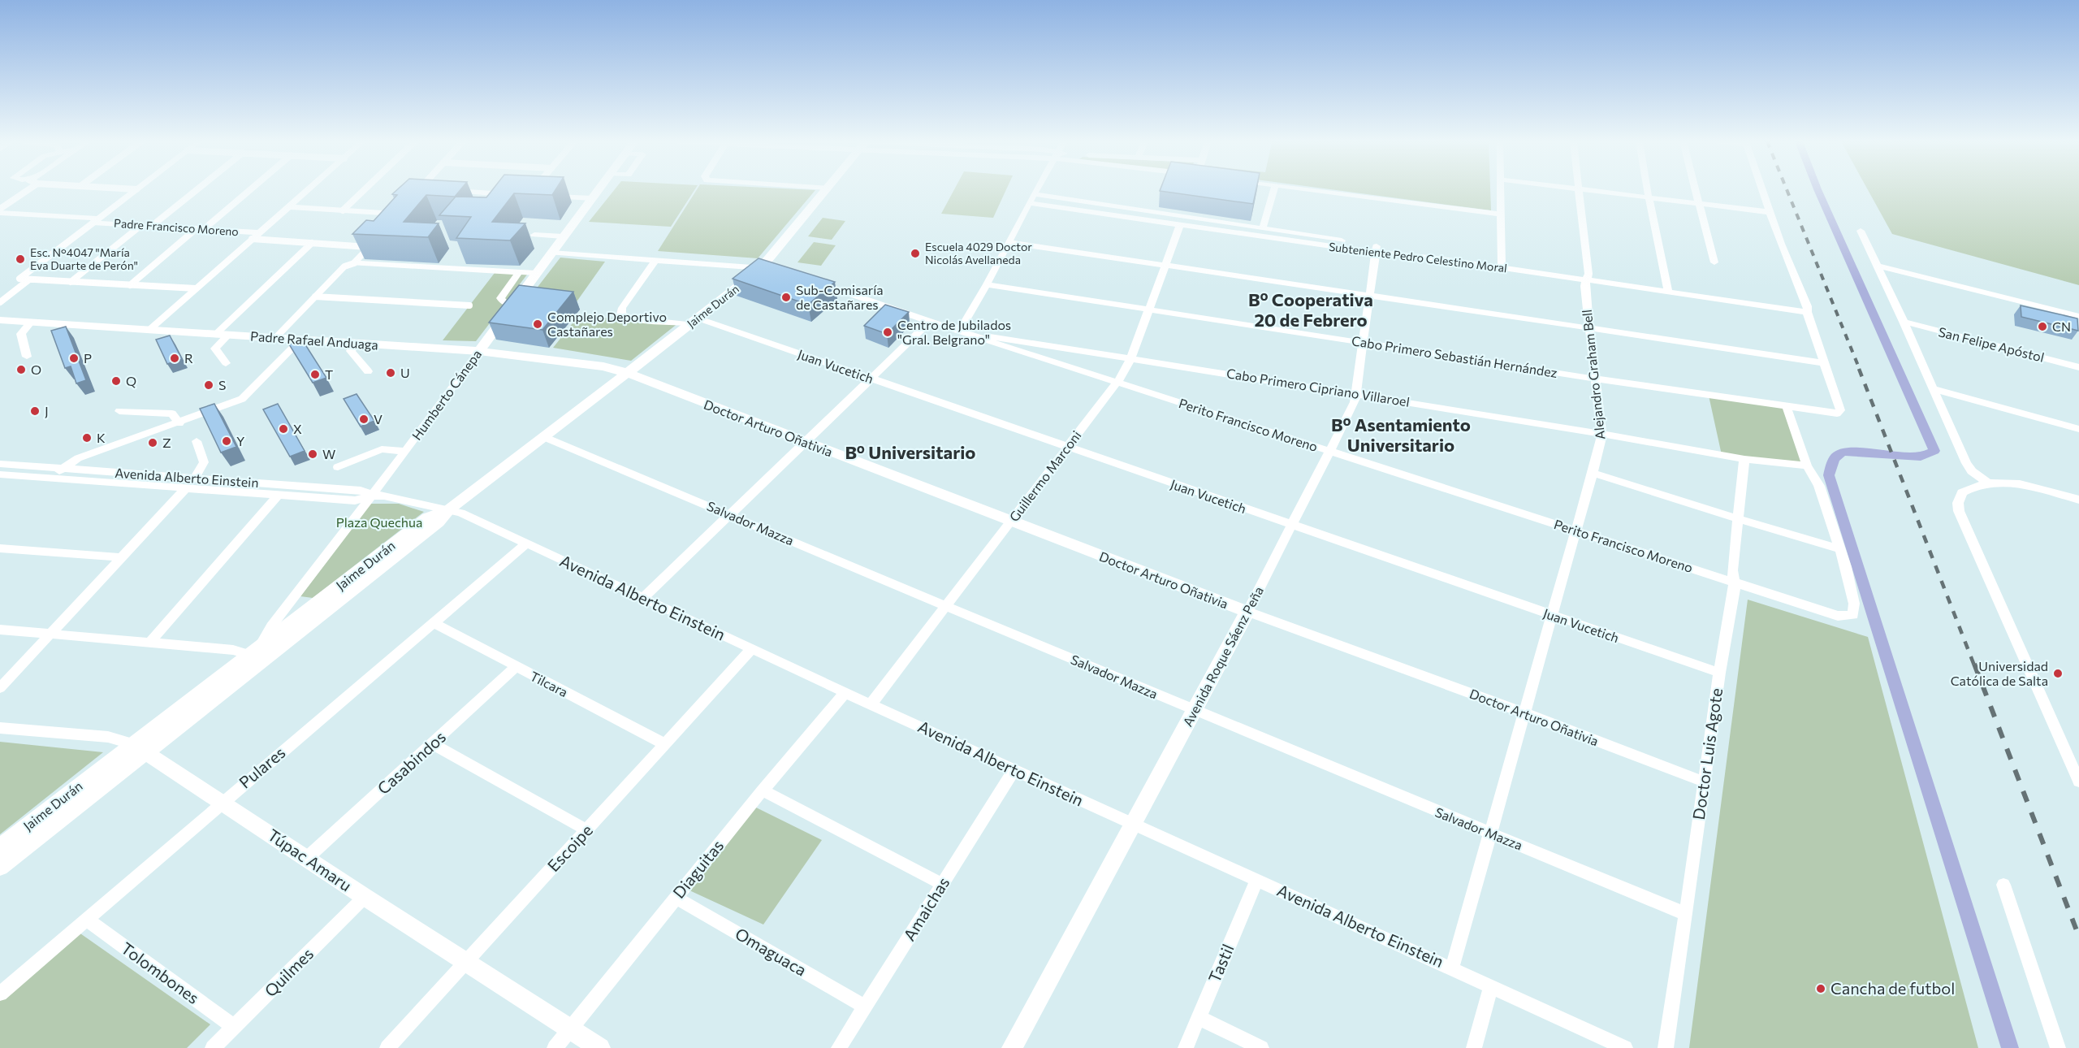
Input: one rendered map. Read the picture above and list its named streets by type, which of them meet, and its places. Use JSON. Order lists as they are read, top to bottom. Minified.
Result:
{"streets":{"street":["Padre Francisco Moreno","Subteniente Pedro Celestino Moral","Jaime Durán","Padre Rafael Anduaga","San Felipe Apóstol","Cabo Primero Sebastián Hernández","Juan Vucetich","Alejandro Graham Bell","Cabo Primero Cipriano Villaroel","Humberto Cánepa","Perito Francisco Moreno","Doctor Arturo Oñativia","Guillermo Marconi","Avenida Alberto Einstein","Salvador Mazza","Avenida Roque Sáenz Peña","Tilcara","Doctor Luis Agote","Casabindos","Pulares","Escoipe","Túpac Amaru","Diaguitas","Amaichas","Omaguaca","Tastil","Quilmes","Tolombones"]},"crossings":[["Subteniente Pedro Celestino Moral","Alejandro Graham Bell"],["Subteniente Pedro Celestino Moral","Guillermo Marconi"],["Subteniente Pedro Celestino Moral","Avenida Roque Sáenz Peña"],["Jaime Durán","Padre Rafael Anduaga"],["Jaime Durán","Juan Vucetich"],["Jaime Durán","Humberto Cánepa"],["Jaime Durán","Doctor Arturo Oñativia"],["Jaime Durán","Avenida Alberto Einstein"],["Jaime Durán","Salvador Mazza"],["Jaime Durán","Túpac Amaru"],["Padre Rafael Anduaga","Humberto Cánepa"],["Padre Rafael Anduaga","Doctor Arturo Oñativia"],["Cabo Primero Sebastián Hernández","Alejandro Graham Bell"],["Cabo Primero Sebastián Hernández","Guillermo Marconi"],["Cabo Primero Sebastián Hernández","Avenida Roque Sáenz Peña"],["Juan Vucetich","Alejandro Graham Bell"],["Juan Vucetich","Guillermo Marconi"],["Juan Vucetich","Avenida Roque Sáenz Peña"],["Juan Vucetich","Doctor Luis Agote"],["Alejandro Graham Bell","Cabo Primero Cipriano Villaroel"],["Alejandro Graham Bell","Perito Francisco Moreno"],["Alejandro Graham Bell","Doctor Arturo Oñativia"],["Alejandro Graham Bell","Avenida Alberto Einstein"],["Alejandro Graham Bell","Salvador Mazza"],["Cabo Primero Cipriano Villaroel","Perito Francisco Moreno"],["Cabo Primero Cipriano Villaroel","Guillermo Marconi"],["Cabo Primero Cipriano Villaroel","Avenida Roque Sáenz Peña"],["Cabo Primero Cipriano Villaroel","Doctor Luis Agote"],["Humberto Cánepa","Avenida Alberto Einstein"],["Perito Francisco Moreno","Guillermo Marconi"],["Perito Francisco Moreno","Avenida Roque Sáenz Peña"],["Perito Francisco Moreno","Doctor Luis Agote"],["Doctor Arturo Oñativia","Guillermo Marconi"],["Doctor Arturo Oñativia","Avenida Roque Sáenz Peña"],["Doctor Arturo Oñativia","Doctor Luis Agote"],["Guillermo Marconi","Avenida Alberto Einstein"],["Guillermo Marconi","Salvador Mazza"],["Avenida Alberto Einstein","Avenida Roque Sáenz Peña"],["Avenida Alberto Einstein","Pulares"],["Avenida Alberto Einstein","Escoipe"],["Avenida Alberto Einstein","Diaguitas"],["Avenida Alberto Einstein","Amaichas"],["Avenida Alberto Einstein","Tastil"],["Salvador Mazza","Avenida Roque Sáenz Peña"],["Salvador Mazza","Doctor Luis Agote"],["Tilcara","Casabindos"],["Tilcara","Pulares"],["Tilcara","Escoipe"],["Casabindos","Túpac Amaru"],["Pulares","Túpac Amaru"],["Pulares","Tolombones"],["Escoipe","Túpac Amaru"],["Túpac Amaru","Diaguitas"],["Túpac Amaru","Quilmes"],["Diaguitas","Omaguaca"],["Amaichas","Omaguaca"],["Quilmes","Tolombones"]],"districts":["Bº Cooperativa 20 de Febrero","Bº Asentamiento Universitario","Bº Universitario"],"parks":["Plaza Quechua"],"places":["Escuela 4029 Doctor Nicolás Avellaneda","Esc. N°4047 \"María Eva Duarte de Perón\"","Sub-Comisaría de Castañares","Complejo Deportivo Castañares","CN","Centro de Jubilados \"Gral. Belgrano\"","P","R","O","U","T","Q","S","J","V","X","K","Y","Z","W","Universidad Católica de Salta","Cancha de futbol"]}
